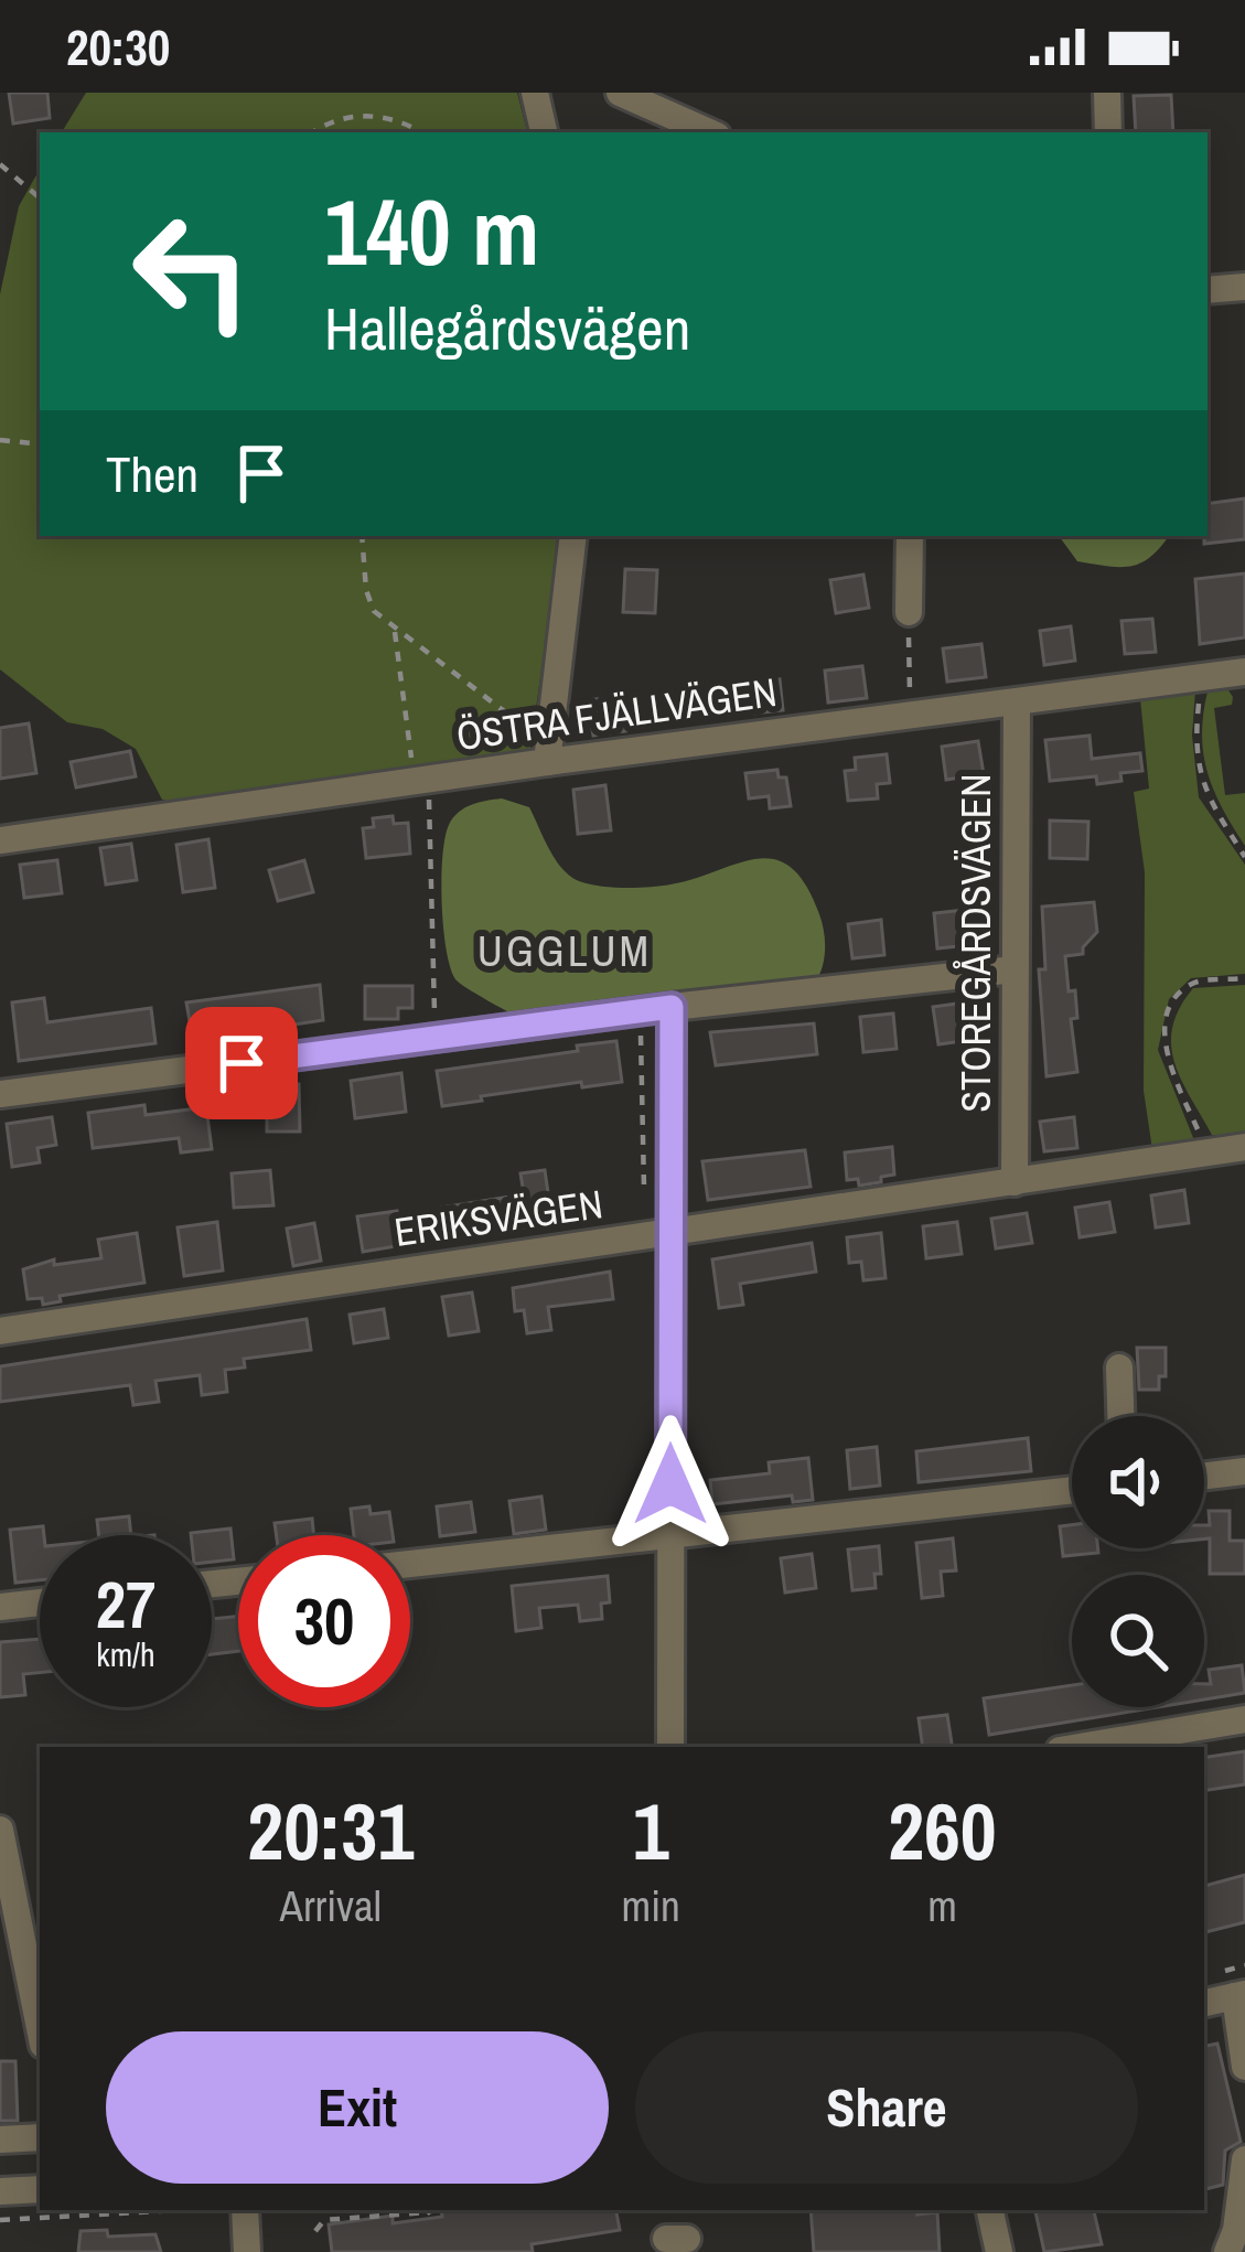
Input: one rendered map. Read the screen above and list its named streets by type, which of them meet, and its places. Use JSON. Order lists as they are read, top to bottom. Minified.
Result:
{"streets":{"street":["ÖSTRA FJÄLLVÄGEN","STOREGÅRDSVÄGEN","ERIKSVÄGEN"]},"crossings":[["ÖSTRA FJÄLLVÄGEN","STOREGÅRDSVÄGEN"],["STOREGÅRDSVÄGEN","ERIKSVÄGEN"]],"districts":["UGGLUM"],"page":{"status":"20:30","turn":["140 m","Hallegårdsvägen"],"then":"Then","speed":"27 km/h","limit":"30","eta":["20:31","Arrival","1","min","260","m"],"buttons":["Exit","Share"]}}
